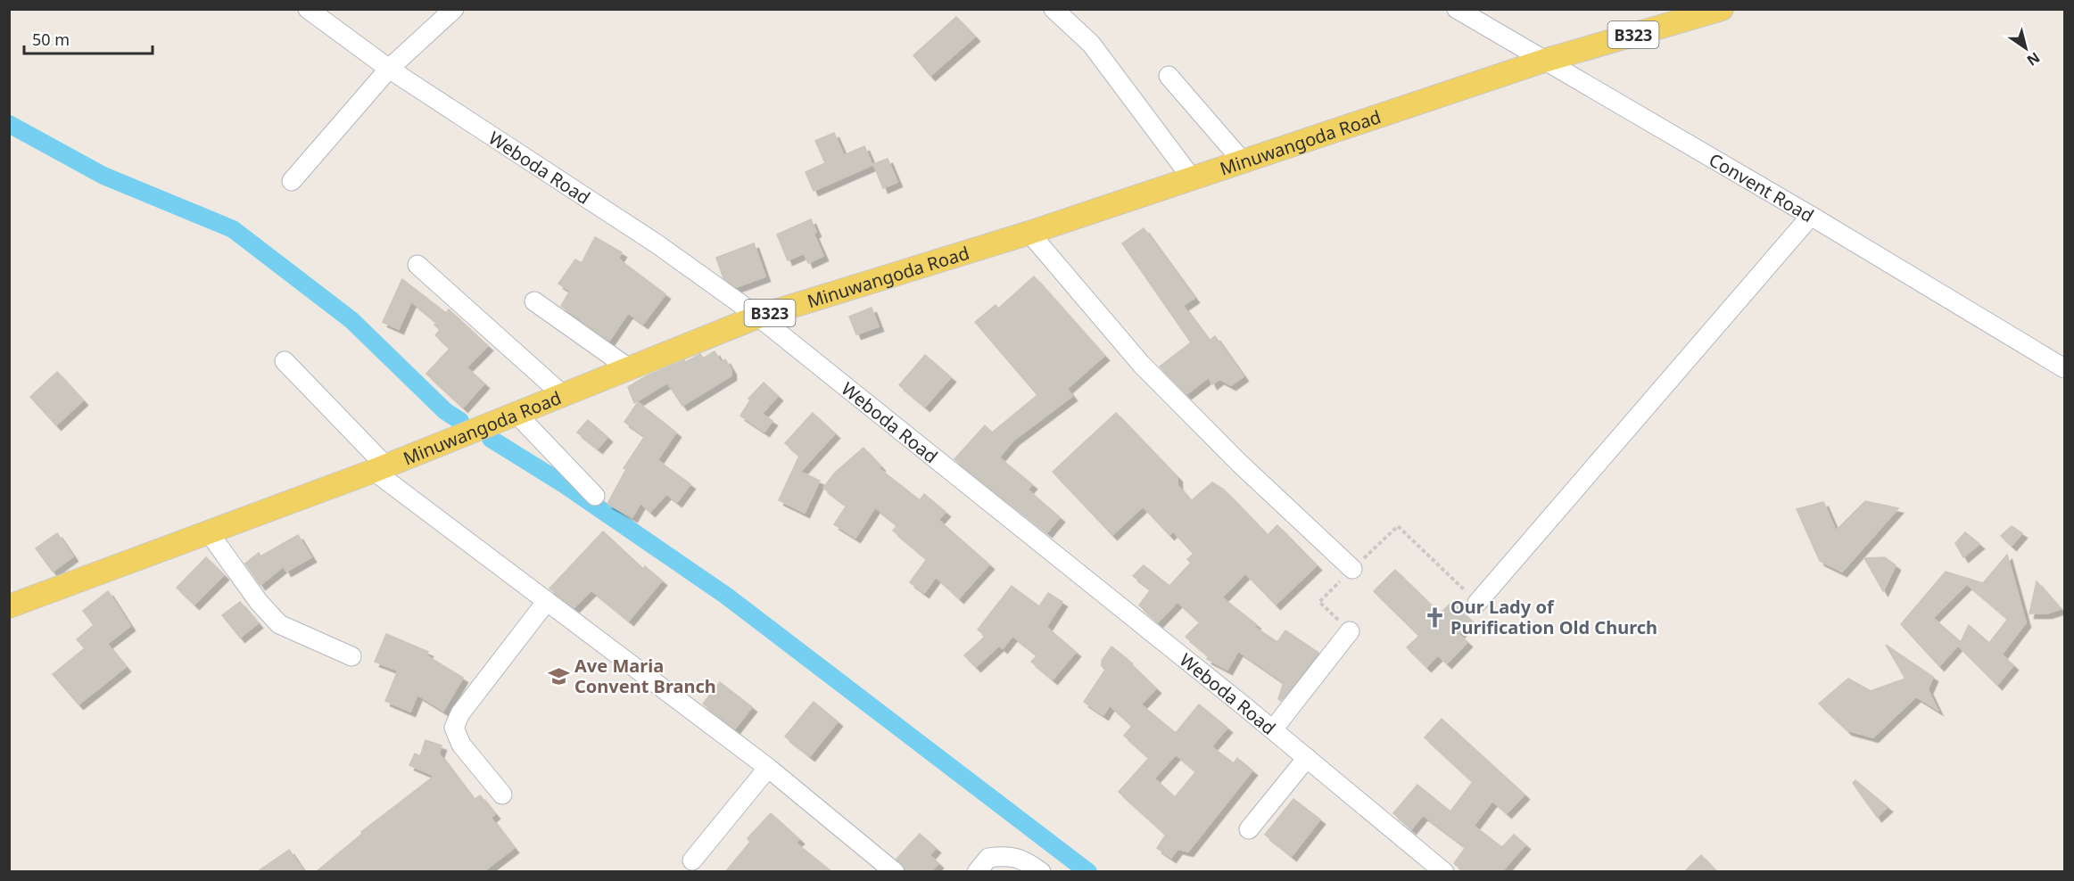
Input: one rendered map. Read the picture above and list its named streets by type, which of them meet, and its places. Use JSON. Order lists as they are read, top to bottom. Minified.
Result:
{"streets":{"main road":["B323","Minuwangoda Road"],"street":["Weboda Road","Convent Road"]},"crossings":[["Minuwangoda Road","Weboda Road"],["Minuwangoda Road","Convent Road"]],"places":{"church":["Our Lady of Purification Old Church"],"school or university":["Ave Maria Convent Branch"]},"scale_bar":"50 m","north":"bottom right"}
